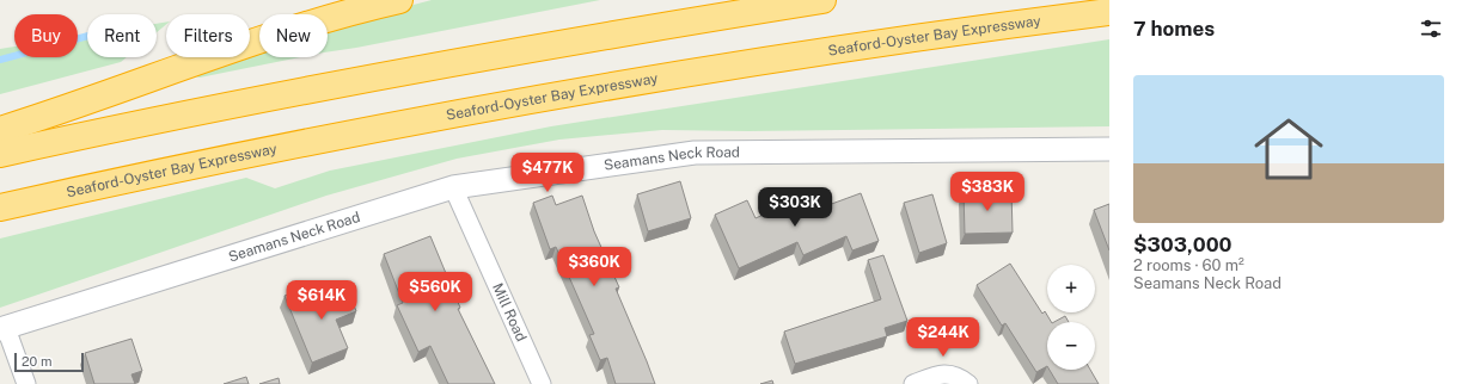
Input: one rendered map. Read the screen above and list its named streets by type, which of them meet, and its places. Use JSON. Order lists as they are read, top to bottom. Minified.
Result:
{"streets":{"highway":["Seaford-Oyster Bay Expressway"],"street":["Seamans Neck Road","Mill Road"]},"crossings":[["Seamans Neck Road","Mill Road"]],"scale_bar":"20 m","page":{"heading":"7 homes","chip":["Buy","Rent","Filters","New"],"list":[{"name":"$303,000","note":"2 rooms · 60 m² · Seamans Neck Road"}],"price":["$477K","$383K","$303K","$360K","$560K","$614K","$244K"],"map_buttons":["+","−"],"scale":"20 m"}}
